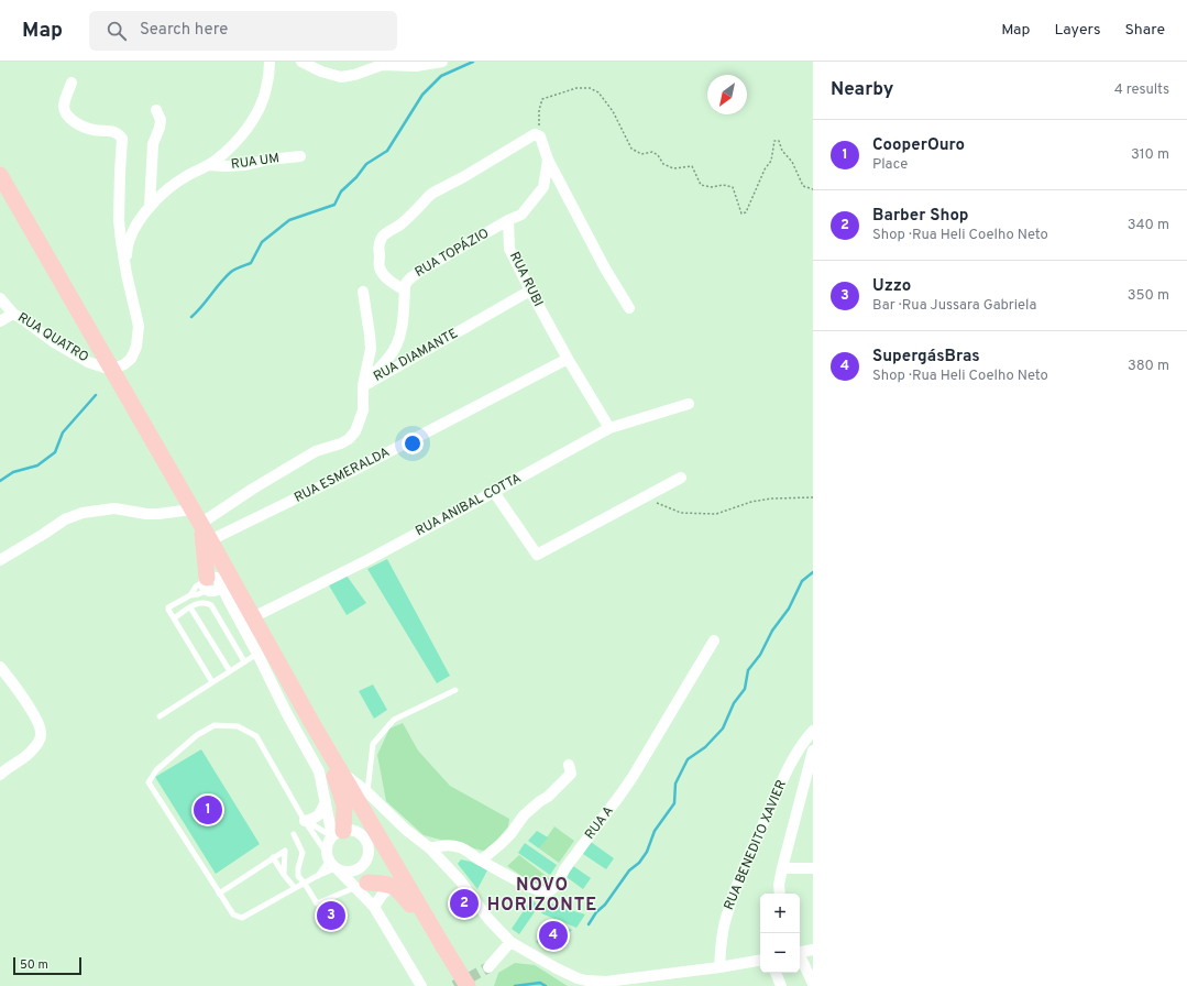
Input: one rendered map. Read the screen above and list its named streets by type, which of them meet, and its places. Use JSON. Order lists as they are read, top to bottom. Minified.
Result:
{"streets":{"street":["RUA UM","RUA TOPÁZIO","RUA RUBI","RUA QUATRO","RUA DIAMANTE","RUA ESMERALDA","RUA ANIBAL COTTA","RUA A","RUA BENEDITO XAVIER"]},"crossings":[["RUA TOPÁZIO","RUA RUBI"],["RUA TOPÁZIO","RUA DIAMANTE"],["RUA RUBI","RUA DIAMANTE"],["RUA RUBI","RUA ESMERALDA"],["RUA RUBI","RUA ANIBAL COTTA"],["RUA DIAMANTE","RUA ESMERALDA"]],"districts":["NOVO HORIZONTE"],"scale_bar":"50 m","north":"bottom left","page":{"header":"Map","search":"Search here","nav":["Map","Layers","Share"],"heading":["Nearby","4 results"],"list":[{"mark":"1","name":"CooperOuro","note":"Place","value":"310 m"},{"mark":"2","name":"Barber Shop","note":"Shop · Rua Heli Coelho Neto","value":"340 m"},{"mark":"3","name":"Uzzo","note":"Bar · Rua Jussara Gabriela","value":"350 m"},{"mark":"4","name":"SupergásBras","note":"Shop · Rua Heli Coelho Neto","value":"380 m"}],"pins":["1","2","3","4"],"map_buttons":["+","−"],"scale":"50 m"}}
